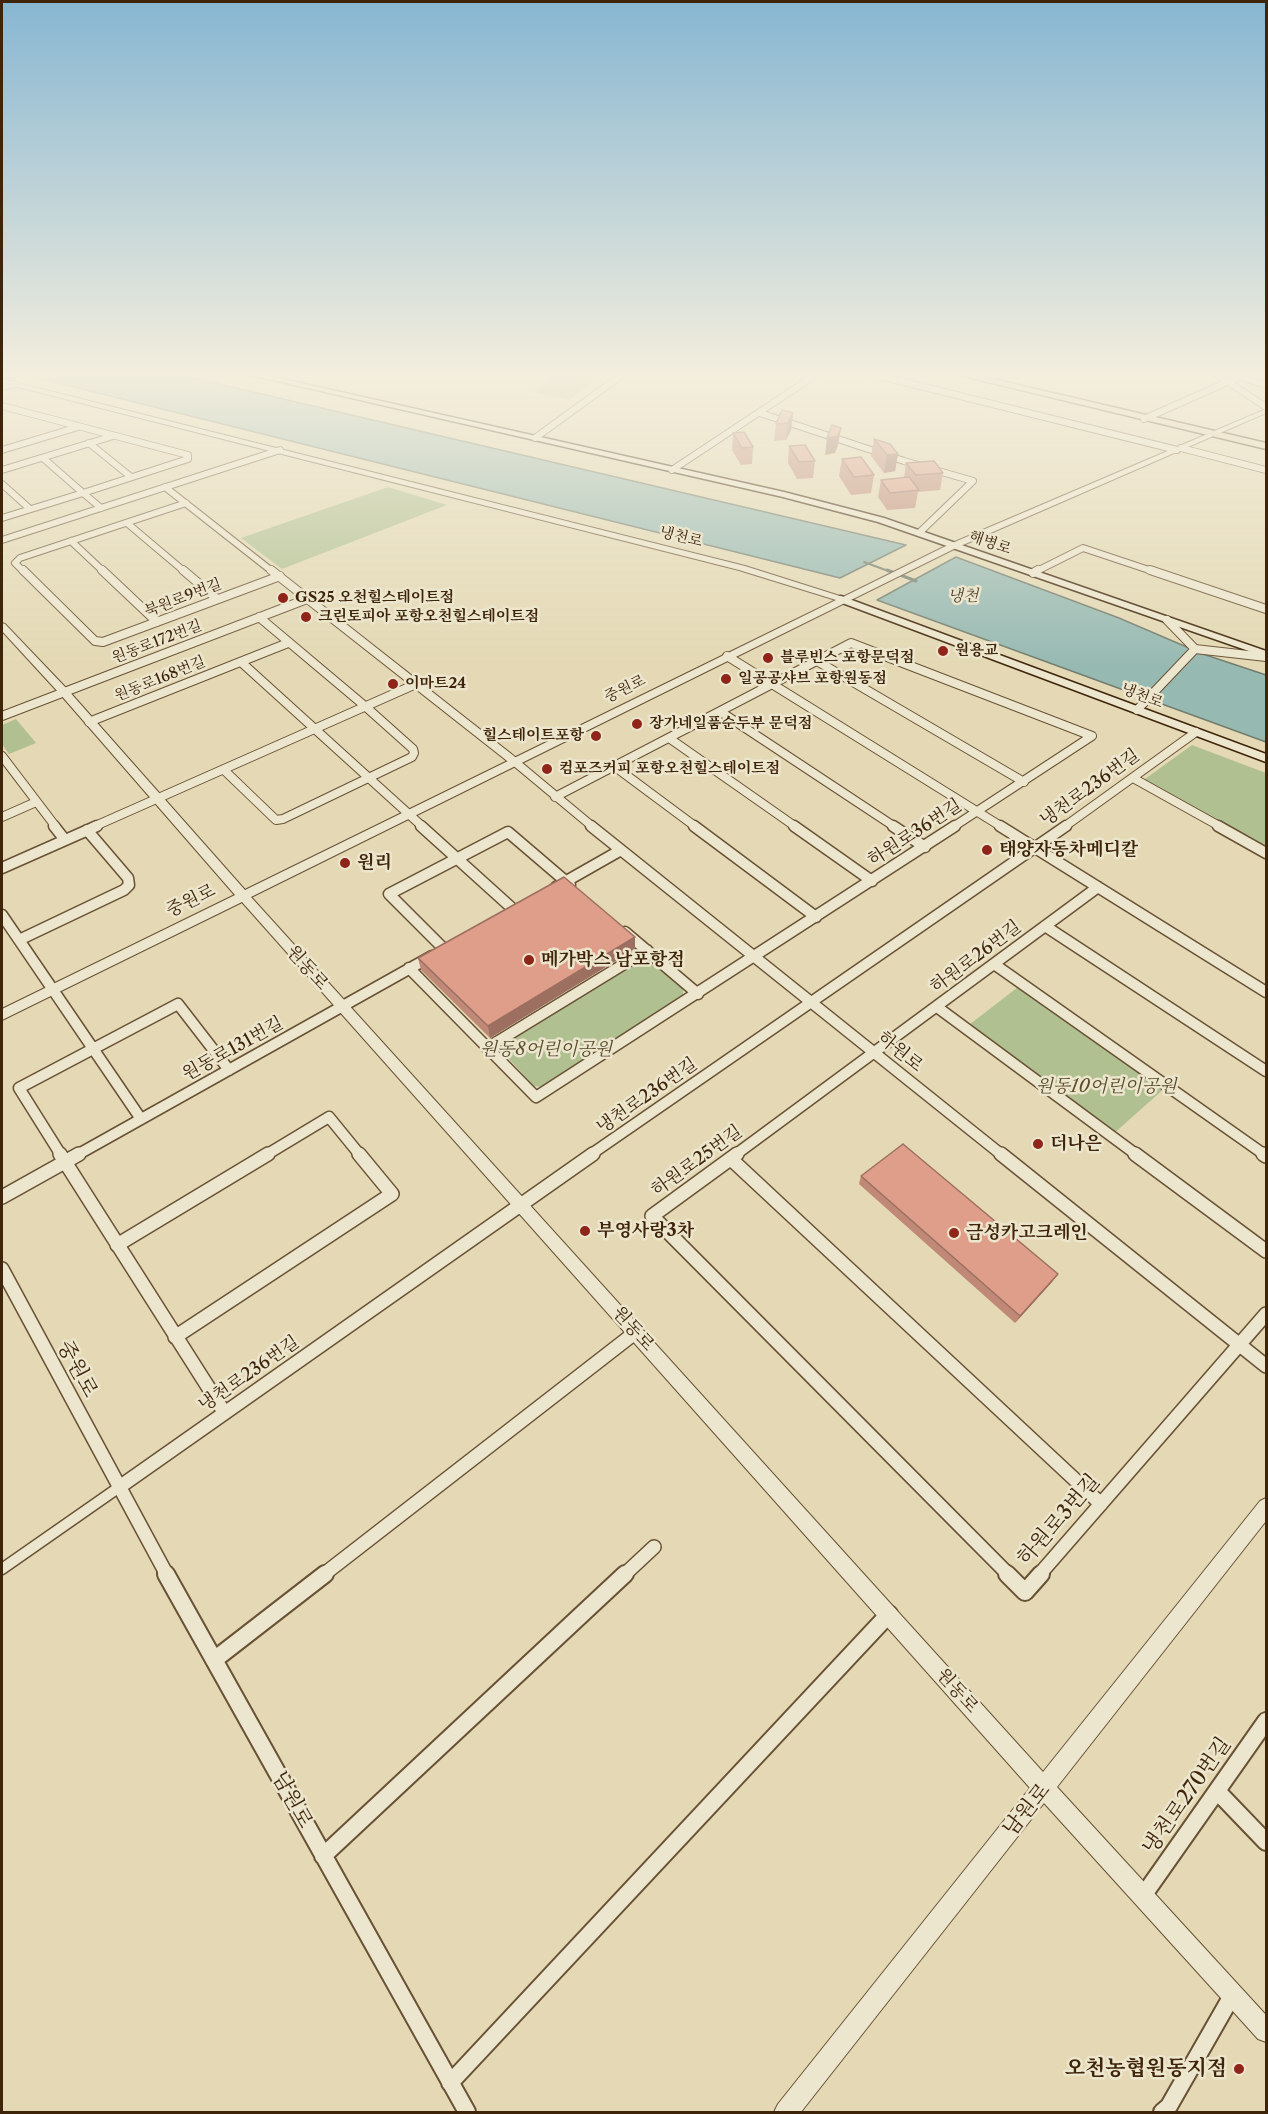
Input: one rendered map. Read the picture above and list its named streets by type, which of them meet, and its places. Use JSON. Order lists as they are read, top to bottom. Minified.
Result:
{"streets":{"main road":["냉천로","해병로"],"street":["북원로9번길","원동로172번길","원동로168번길","중원로","냉천로236번길","하원로36번길","하원로26번길","원동로","원동로131번길","하원로","하원로25번길","하원로3번길","냉천로270번길","남원로"]},"crossings":[["냉천로","중원로"],["냉천로","냉천로236번길"],["해병로","중원로"],["원동로172번길","원동로"],["원동로168번길","원동로"],["중원로","냉천로236번길"],["중원로","원동로"],["중원로","하원로"],["중원로","남원로"],["냉천로236번길","원동로"],["냉천로236번길","하원로"],["냉천로236번길","남원로"],["하원로36번길","하원로"],["하원로26번길","하원로"],["하원로26번길","하원로25번길"],["원동로","원동로131번길"],["원동로","냉천로270번길"],["원동로","남원로"],["하원로","하원로25번길"],["하원로","하원로3번길"],["하원로25번길","하원로3번길"]],"water":["냉천"],"parks":["원동8어린이공원","원동10어린이공원"],"places":["GS25 오천힐스테이트점","크린토피아 포항오천힐스테이트점","원용교","블루빈스 포항문덕점","일공공샤브 포항원동점","이마트24","장가네일품순두부 문덕점","힐스테이트포항","컴포즈커피 포항오천힐스테이트점","태양자동차메디칼","원리","메가박스 남포항점","더나은","부영사랑3차","금성카고크레인","오천농협원동지점"]}
